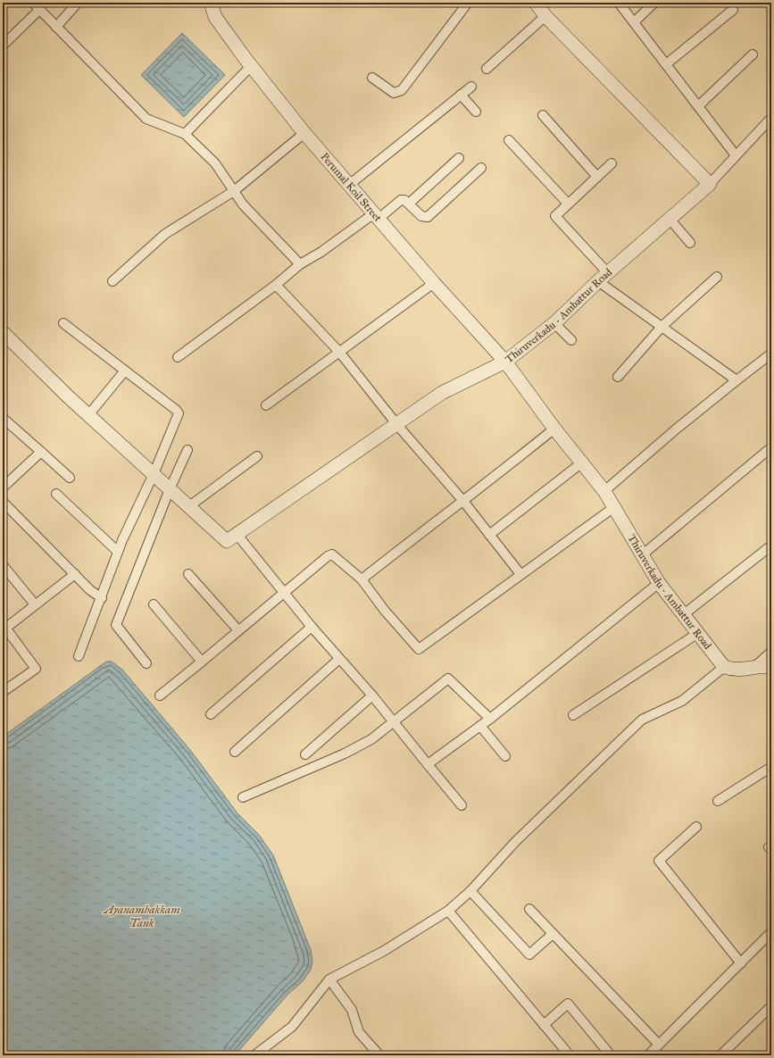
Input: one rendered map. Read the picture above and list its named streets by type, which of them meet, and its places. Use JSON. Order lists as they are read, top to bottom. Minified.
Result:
{"streets":{"street":["Perumal Koil Street","Thiruverkadu - Ambattur Road"]},"crossings":[["Perumal Koil Street","Thiruverkadu - Ambattur Road"]],"water":["Ayanambakkam Tank"]}
